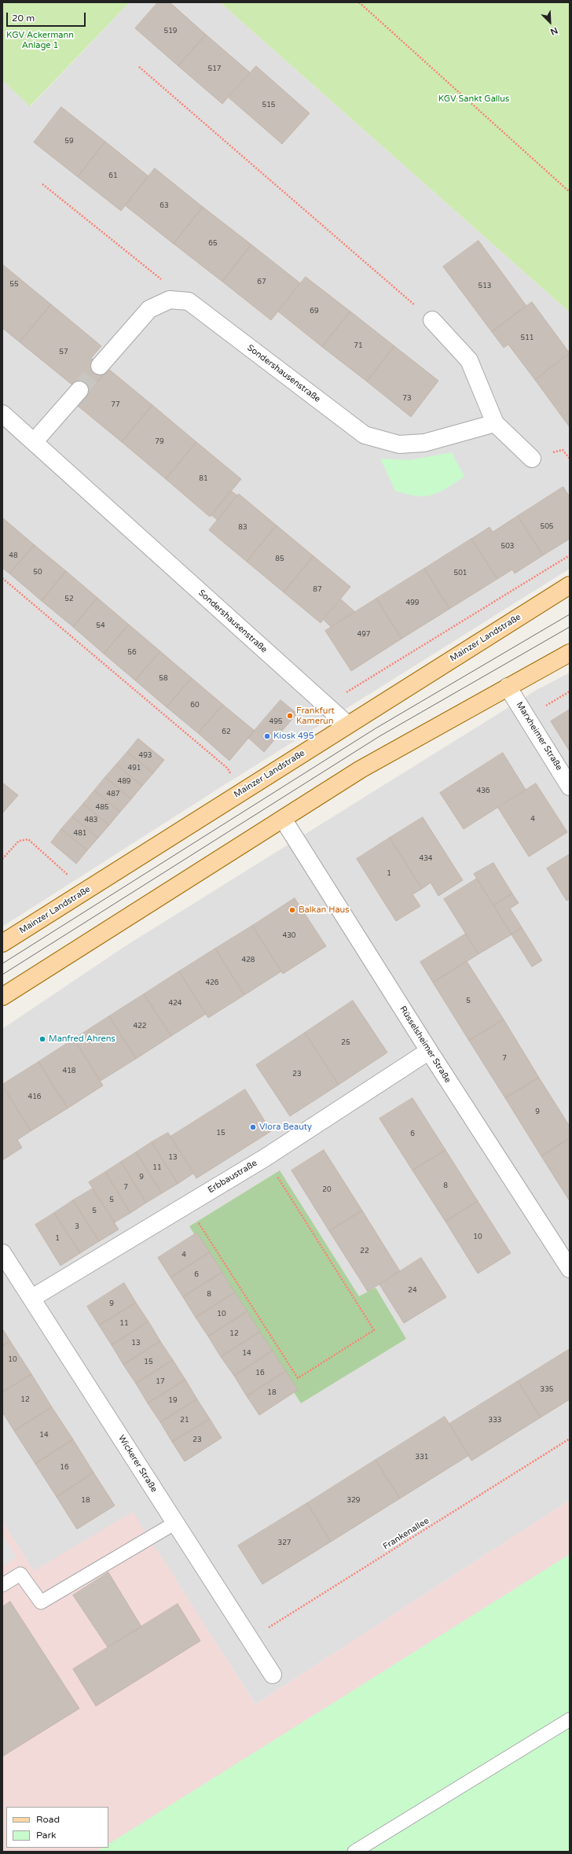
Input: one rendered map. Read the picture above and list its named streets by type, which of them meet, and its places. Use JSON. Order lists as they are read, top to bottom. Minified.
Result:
{"streets":{"main road":["Mainzer Landstraße"],"street":["Sondershausenstraße","Marxheimer Straße","Rüsselsheimer Straße","Erbbaustraße","Wickerer Straße"],"path":["Frankenallee"]},"crossings":[["Sondershausenstraße","Mainzer Landstraße"],["Rüsselsheimer Straße","Erbbaustraße"],["Erbbaustraße","Wickerer Straße"],["Wickerer Straße","Frankenallee"]],"parks":["KGV Ackermann Anlage 1","KGV Sankt Gallus"],"places":["Frankfurt Kamerun","Kiosk 495","Balkan Haus","Manfred Ahrens","Vlora Beauty"],"house_numbers":["519","517","515","59","61","63","65","67","55","513","69","511","71","57","73","77","79","81","505","83","503","48","85","50","501","87","52","499","54","497","56","58","60","495","62","493","491","489","436","487","485","4","483","481","434","1","430","428","426","5","424","422","25","7","418","23","416","9","15","6","13","11","9","8","7","20","5","5","3","10","1","22","4","6","24","8","9","10","11","12","13","14","10","15","16","17","335","18","12","19","21","333","14","23","331","16","18","329","327"],"legend":["Road","Park"],"scale_bar":"20 m","north":"bottom right"}
